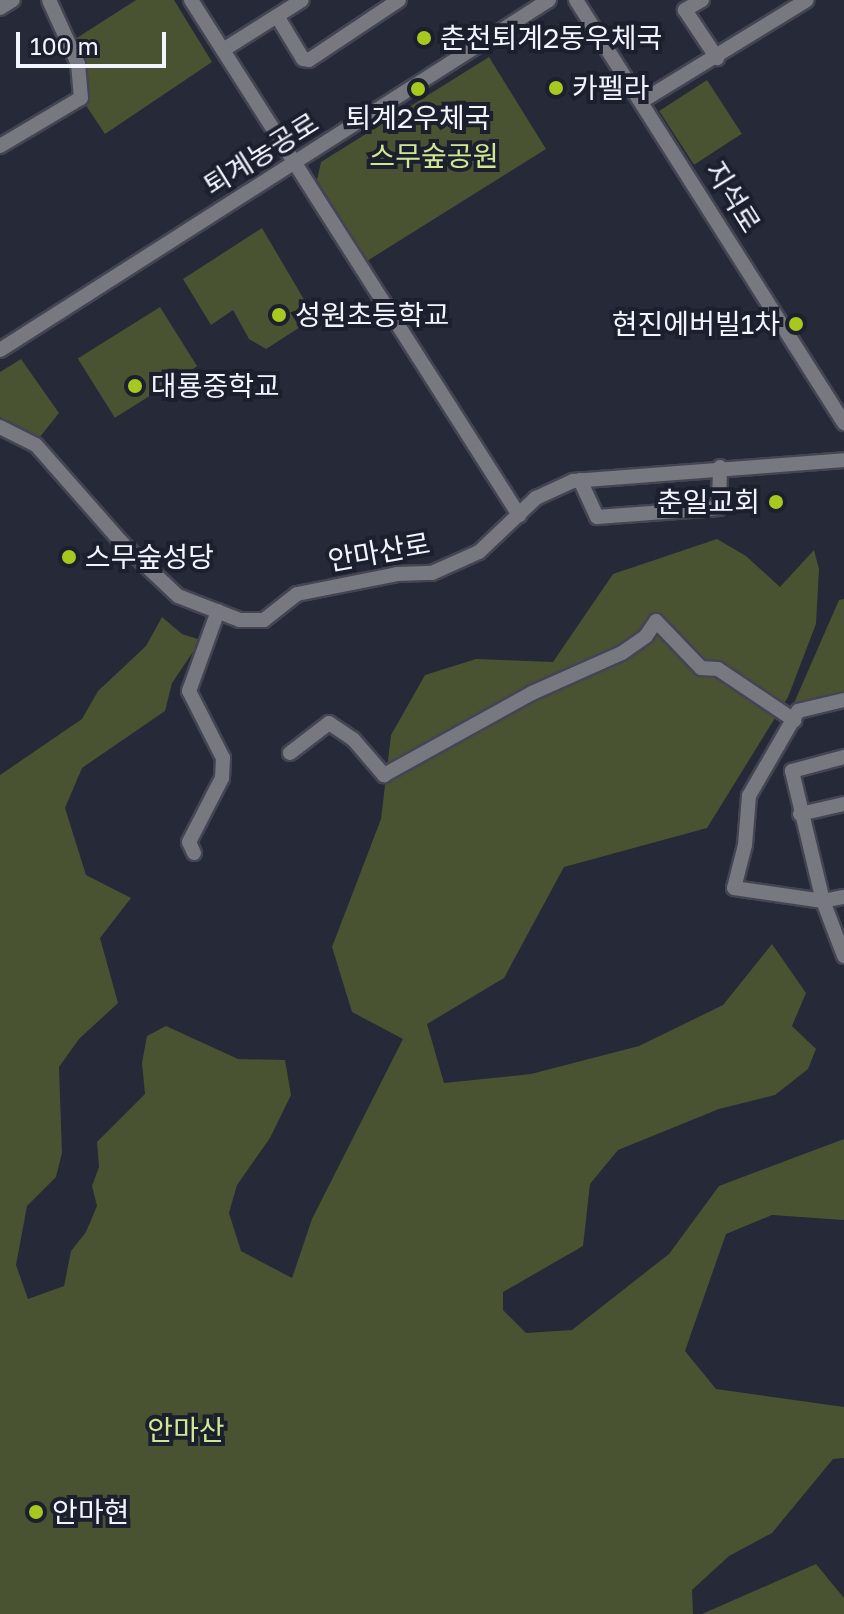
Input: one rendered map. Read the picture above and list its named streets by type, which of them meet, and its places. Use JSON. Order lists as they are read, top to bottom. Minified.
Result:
{"streets":{"street":["퇴계농공로","지석로","안마산로"]},"parks":["스무숲공원","안마산"],"places":["춘천퇴계2동우체국","카펠라","퇴계2우체국","성원초등학교","현진에버빌1차","대룡중학교","춘일교회","스무숲성당","안마현"],"scale_bar":"100 m"}
